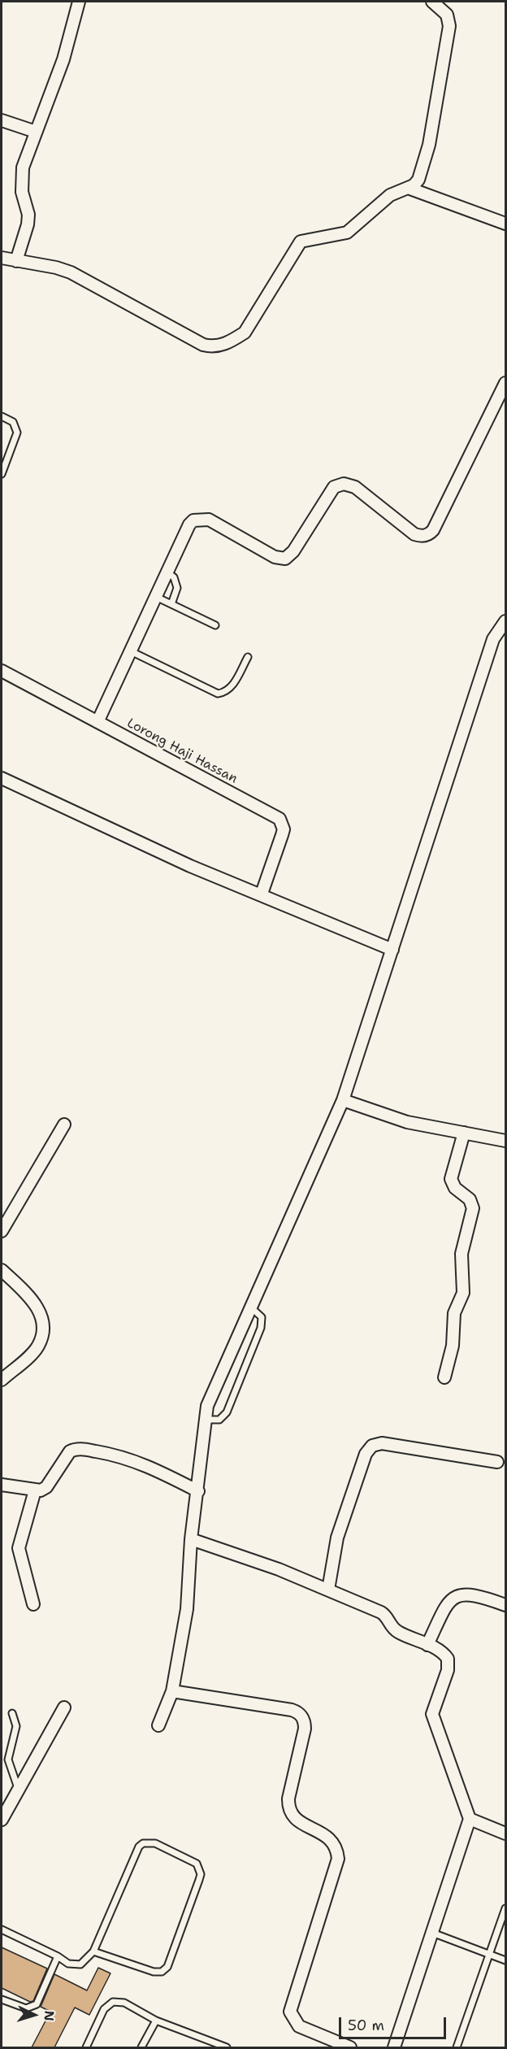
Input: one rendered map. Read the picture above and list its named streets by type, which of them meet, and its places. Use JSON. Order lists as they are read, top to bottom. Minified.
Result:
{"streets":{"street":["Lorong Haji Hassan"]},"scale_bar":"50 m","north":"right"}
